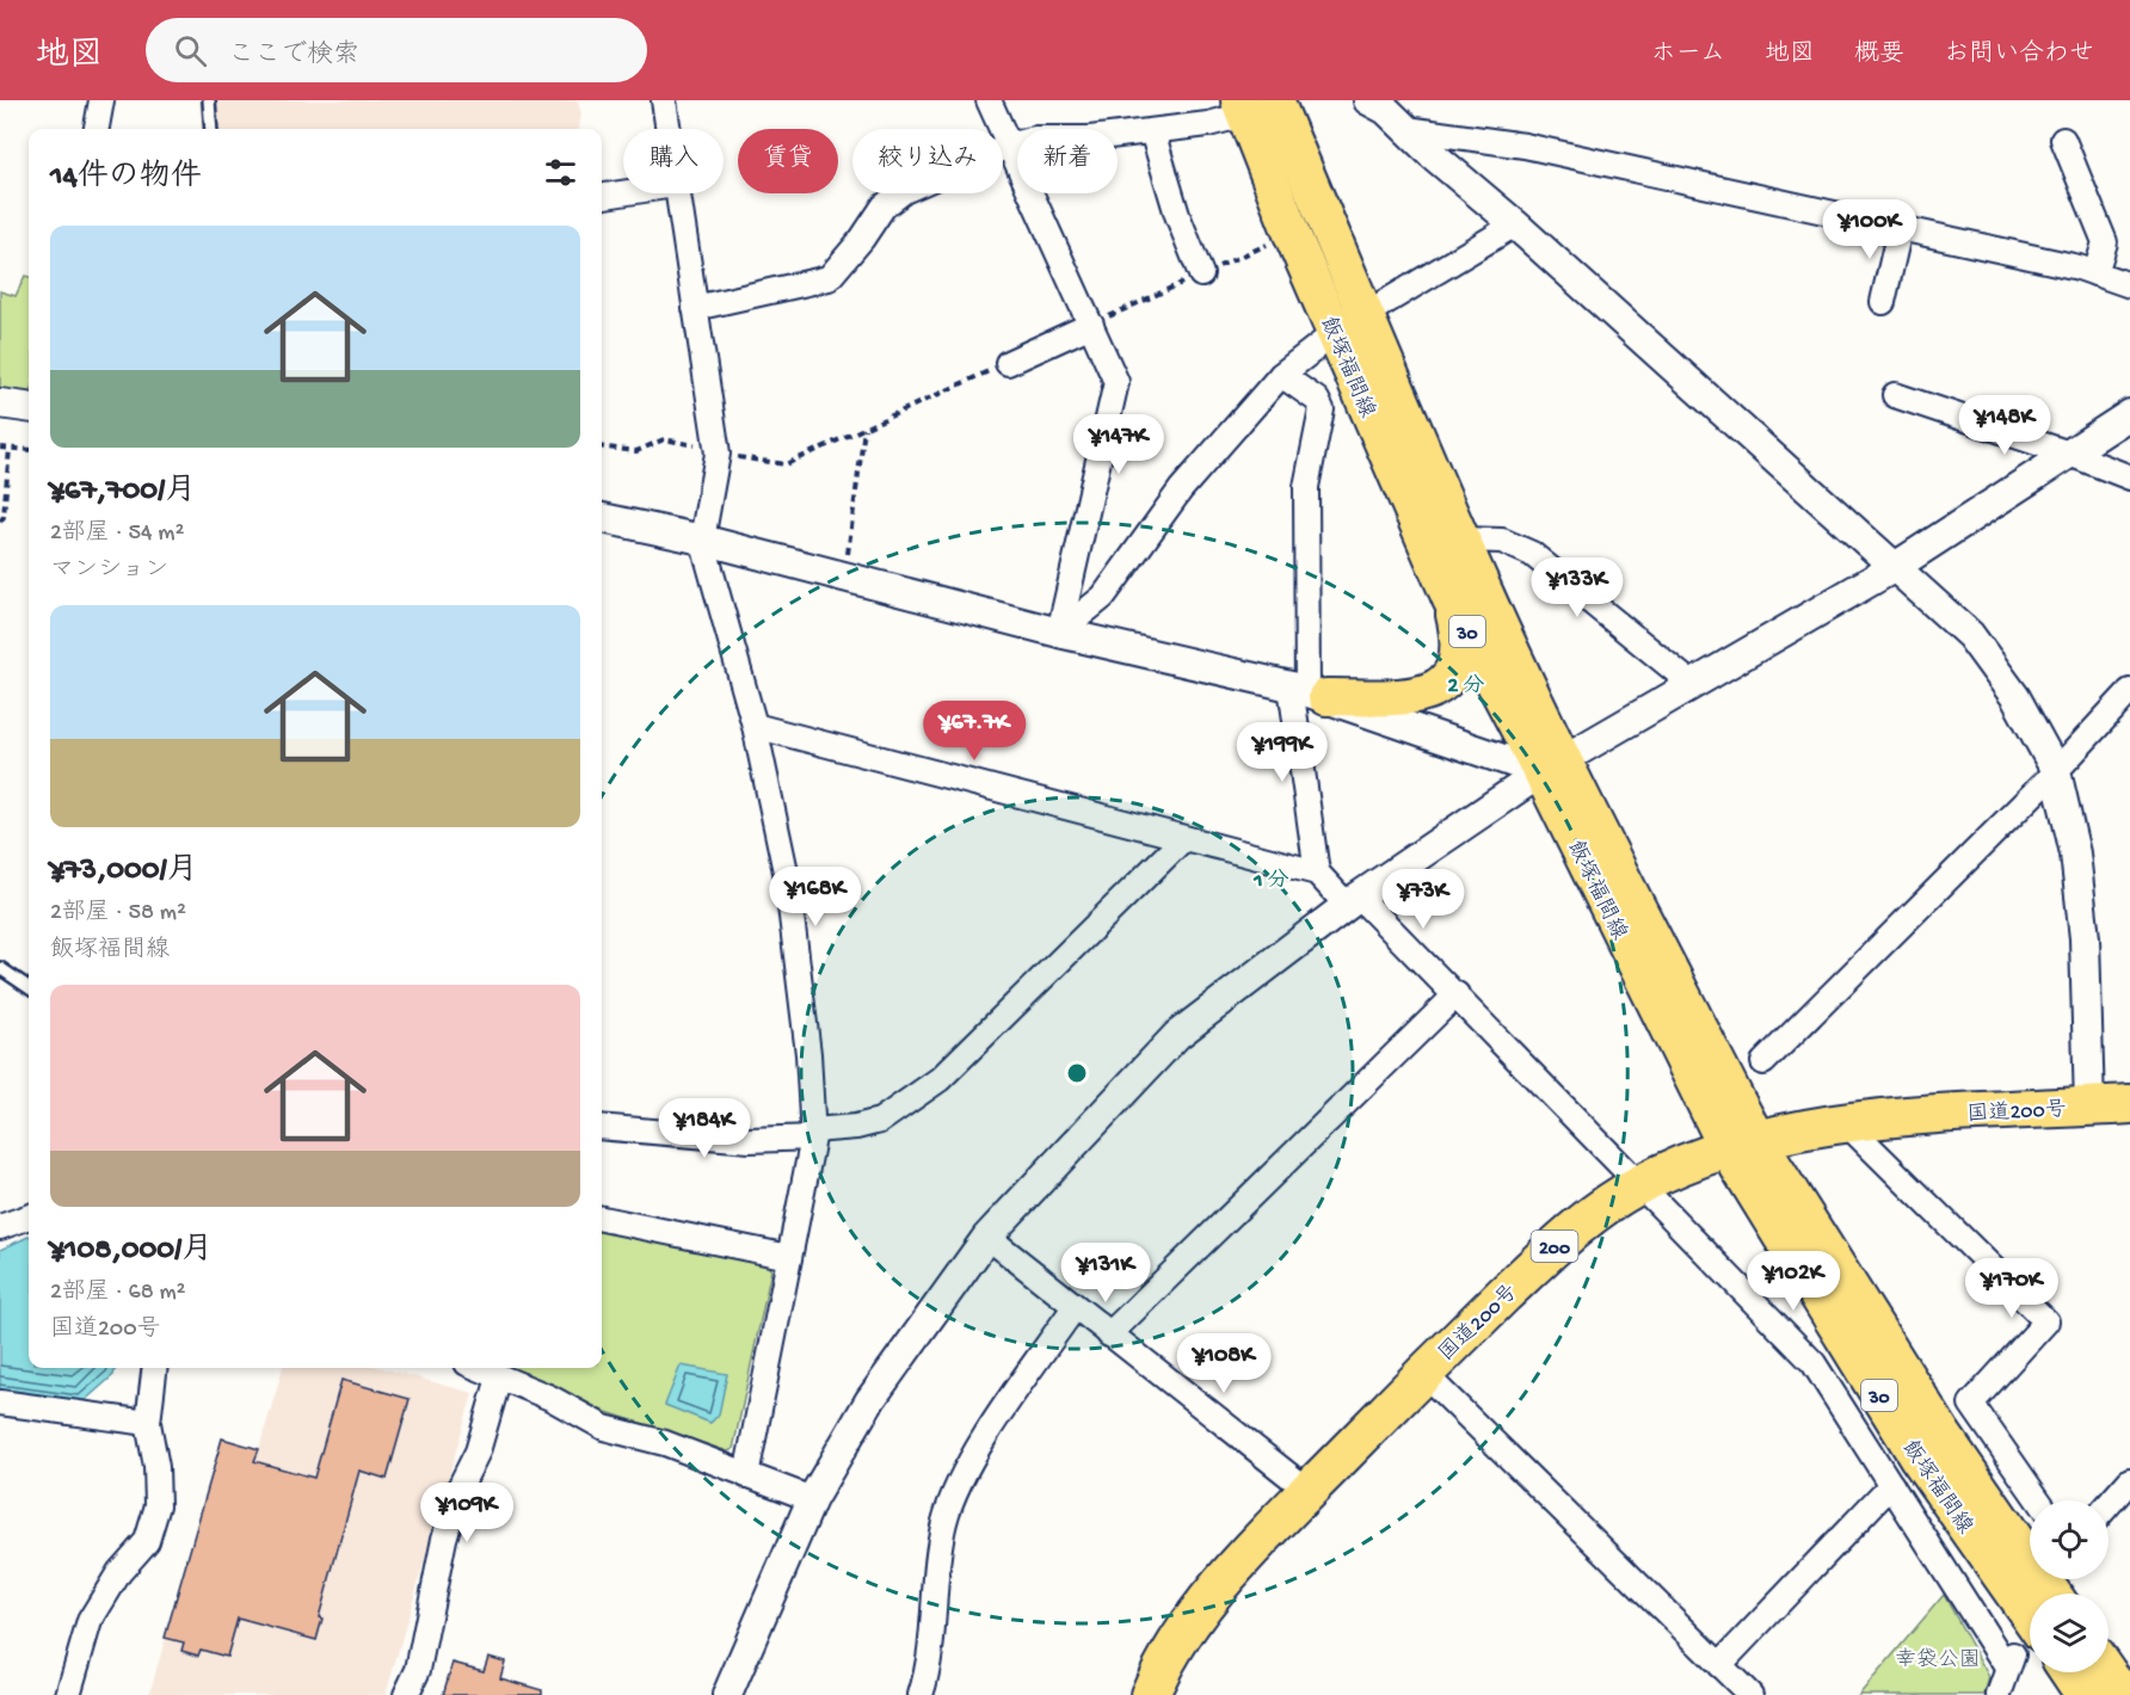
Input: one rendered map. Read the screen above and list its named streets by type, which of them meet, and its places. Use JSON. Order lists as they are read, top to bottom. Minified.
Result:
{"streets":{"highway":["国道200号","200"],"main road":["飯塚福間線","30"]},"crossings":[["飯塚福間線","国道200号"]],"parks":["幸袋公園"],"page":{"header":"地図","search":"ここで検索","nav":["ホーム","地図","概要","お問い合わせ"],"chip":["購入","賃貸","絞り込み","新着"],"heading":"14件の物件","price":["¥100K","¥148K","¥147K","¥133K","¥67.7K","¥199K","¥168K","¥73K","¥184K","¥131K","¥102K","¥170K","¥108K","¥109K"],"list":[{"name":"¥67,700/月","note":"2部屋 · 54 m² · マンション"},{"name":"¥73,000/月","note":"2部屋 · 58 m² · 飯塚福間線"},{"name":"¥108,000/月","note":"2部屋 · 68 m² · 国道200号"}]},"rings":["2 分","1 分"]}
